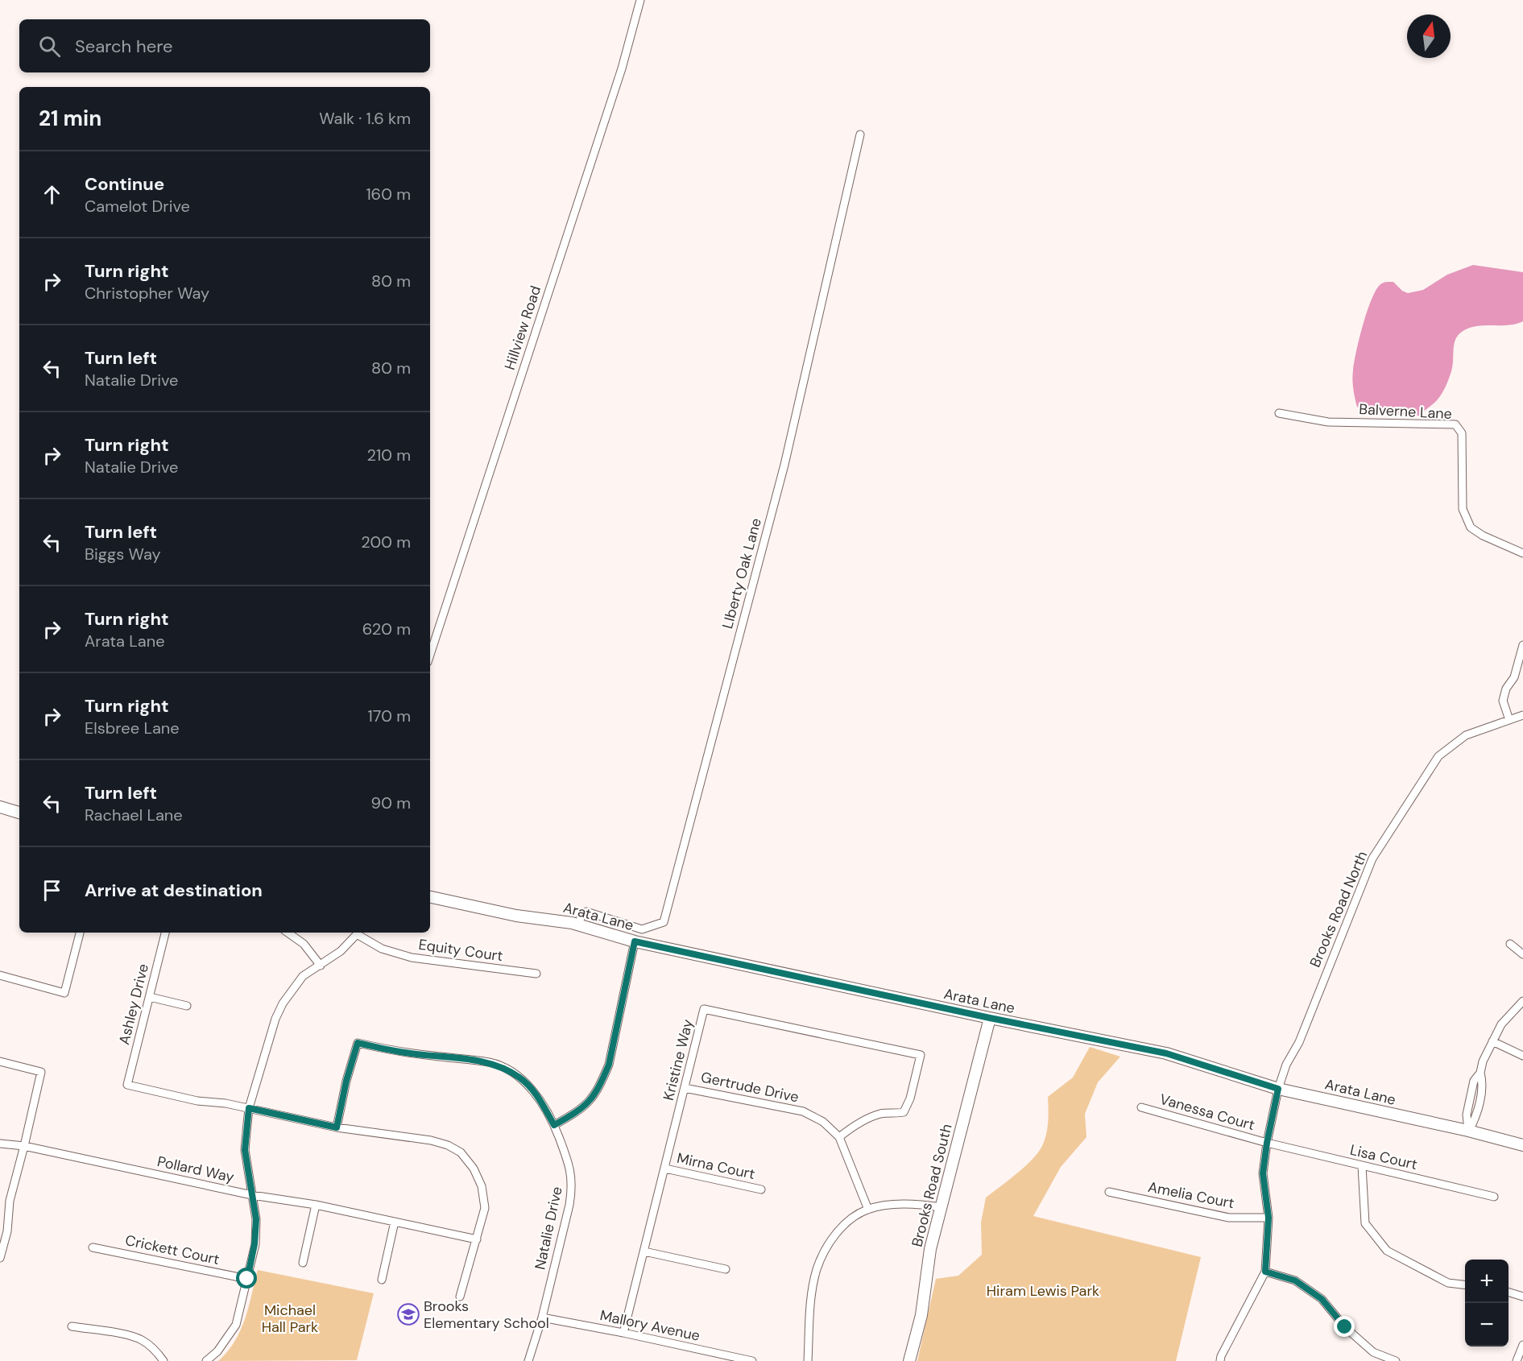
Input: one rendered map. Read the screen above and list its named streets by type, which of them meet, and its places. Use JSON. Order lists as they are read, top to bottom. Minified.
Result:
{"streets":{"street":["Hillview Road","Balverne Lane","LIberty Oak Lane","Brooks Road North","Arata Lane","Equity Court","Ashley Drive","Kristine Way","Gertrude Drive","Vanessa Court","Lisa Court","Mirna Court","Pollard Way","Brooks Road South","Amelia Court","Natalie Drive","Crickett Court","Mallory Avenue"]},"crossings":[["LIberty Oak Lane","Arata Lane"],["Brooks Road North","Arata Lane"],["Brooks Road North","Vanessa Court"],["Brooks Road North","Lisa Court"],["Brooks Road North","Amelia Court"],["Arata Lane","Brooks Road South"],["Kristine Way","Gertrude Drive"],["Kristine Way","Mirna Court"],["Kristine Way","Mallory Avenue"],["Vanessa Court","Lisa Court"],["Natalie Drive","Mallory Avenue"]],"parks":["Hiram Lewis Park","Michael Hall Park"],"places":{"school or university":["Brooks Elementary School"]},"north":"top","page":{"search":"Search here","heading":["21 min","Walk · 1.6 km"],"list":[["Continue","Camelot Drive","160 m"],["Turn right","Christopher Way","80 m"],["Turn left","Natalie Drive","80 m"],["Turn right","Natalie Drive","210 m"],["Turn left","Biggs Way","200 m"],["Turn right","Arata Lane","620 m"],["Turn right","Elsbree Lane","170 m"],["Turn left","Rachael Lane","90 m"],"Arrive at destination"],"map_buttons":["+","−"]}}
